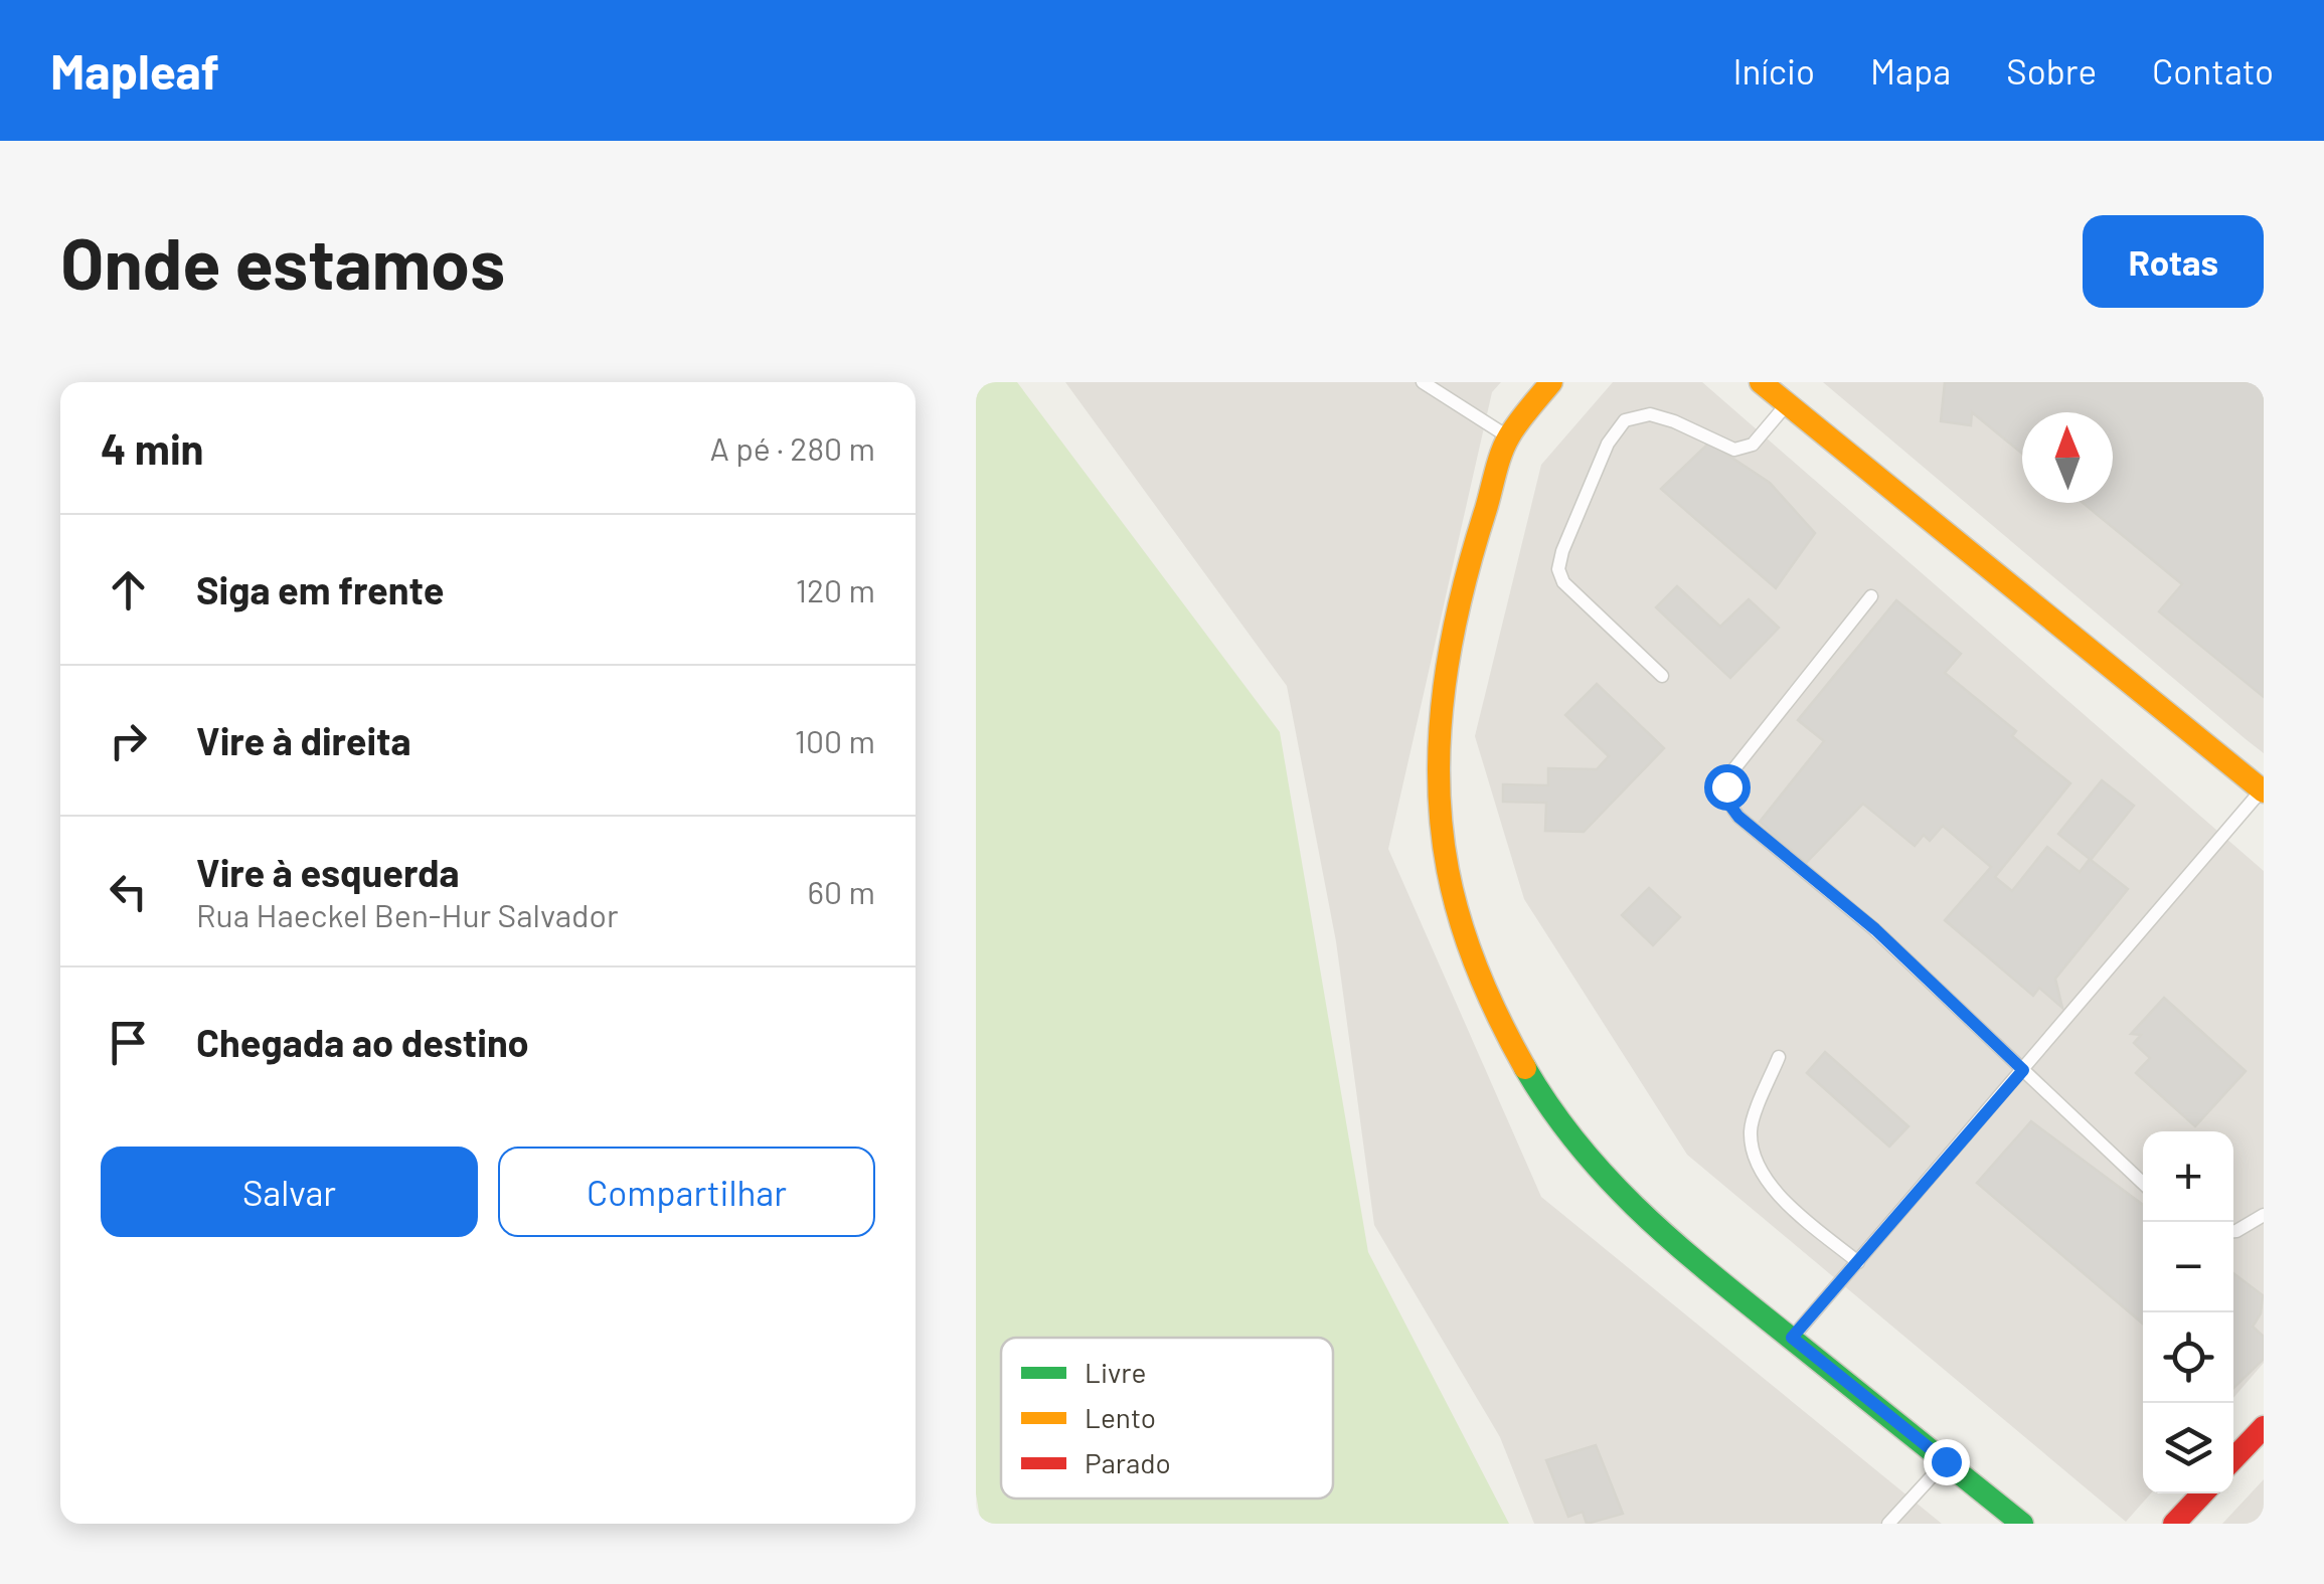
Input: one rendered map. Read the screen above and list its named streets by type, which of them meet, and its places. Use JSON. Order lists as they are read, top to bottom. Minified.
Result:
{"legend":["Livre","Lento","Parado"],"north":"top","page":{"header":"Mapleaf","nav":["Início","Mapa","Sobre","Contato"],"buttons":["Rotas",["Salvar","Compartilhar"]],"title":"Onde estamos","heading":["4 min","A pé · 280 m"],"list":[["Siga em frente","120 m"],["Vire à direita","100 m"],["Vire à esquerda","Rua Haeckel Ben-Hur Salvador","60 m"],"Chegada ao destino"],"map_buttons":["+","−"]}}
